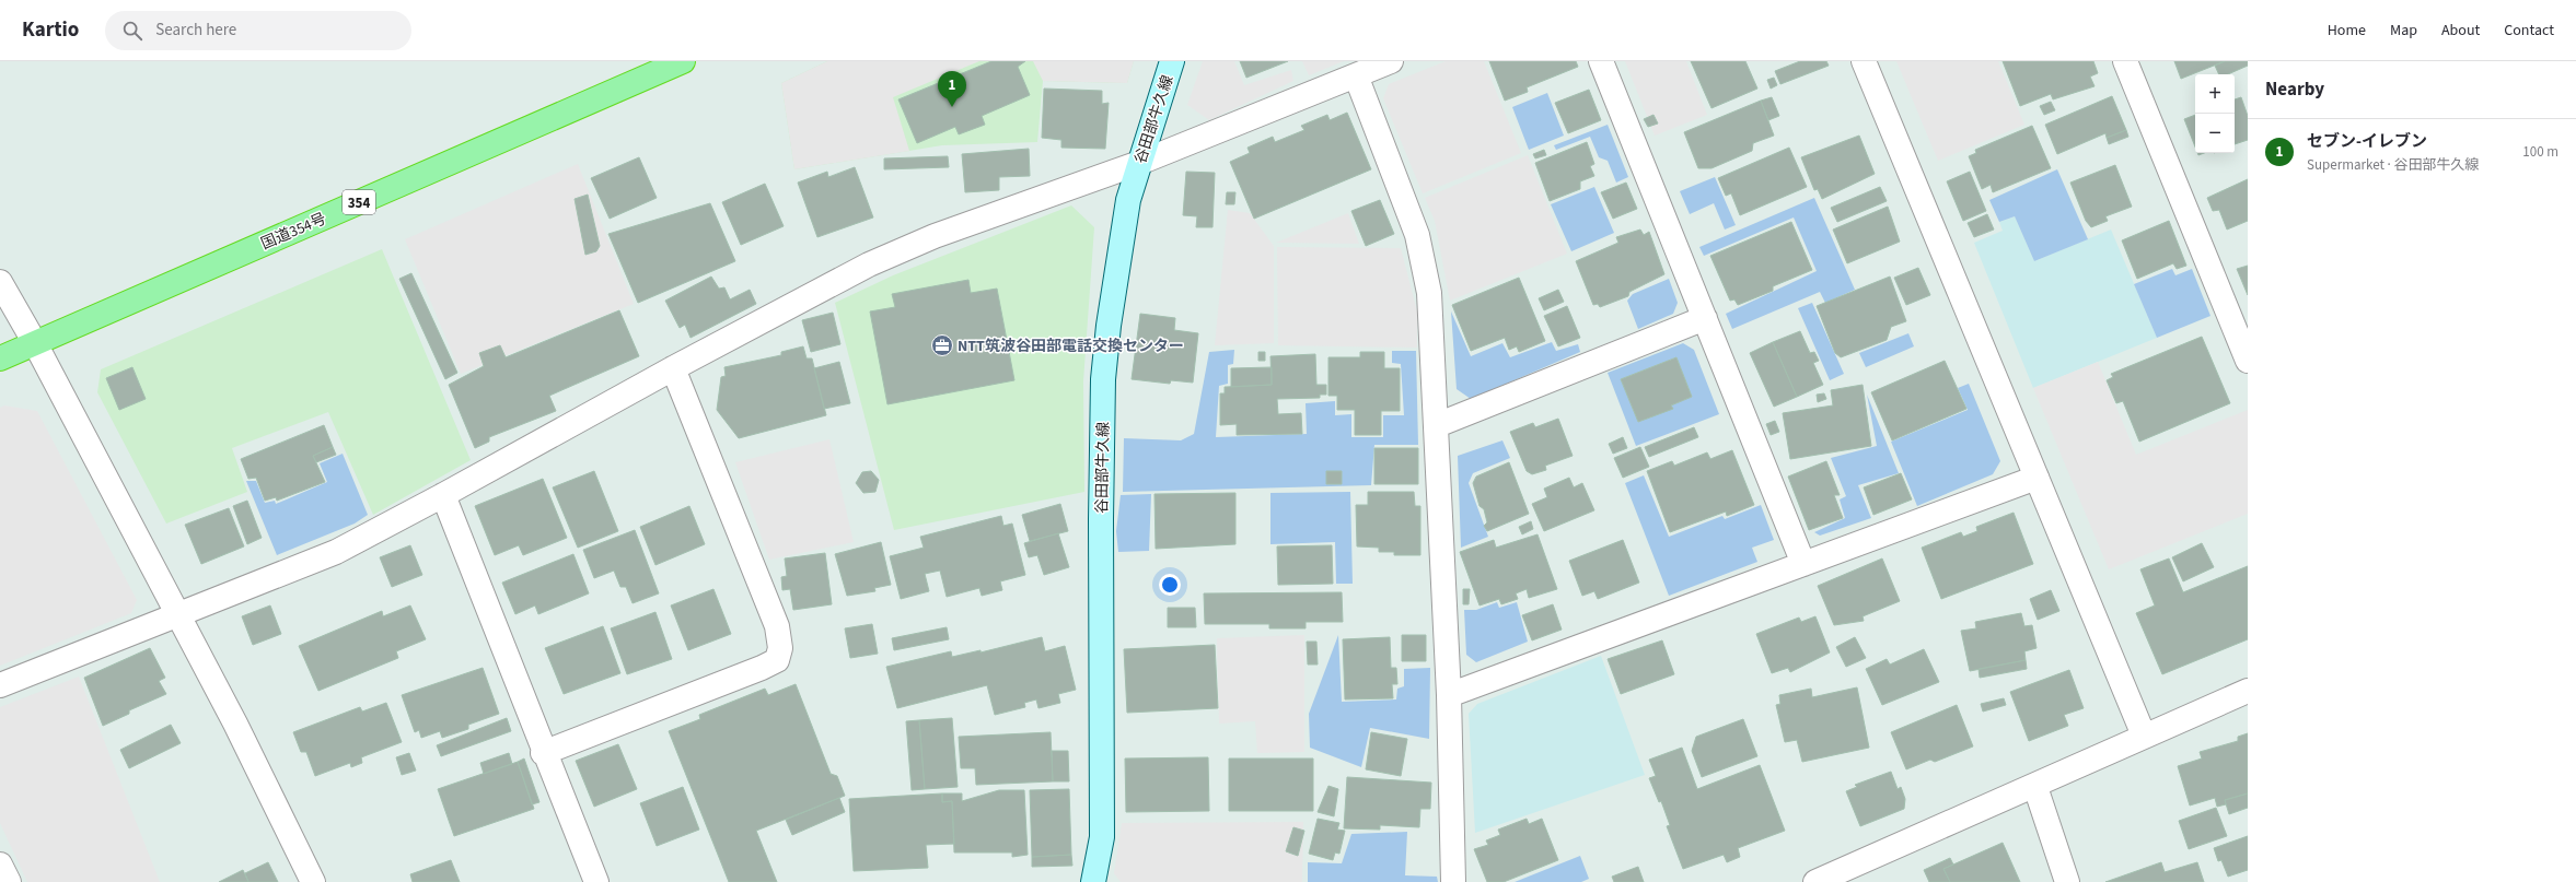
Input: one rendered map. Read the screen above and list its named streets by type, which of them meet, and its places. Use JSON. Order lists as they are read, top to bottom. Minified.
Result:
{"streets":{"highway":["354","国道354号"],"main road":["谷田部牛久線"]},"places":{"office":["NTT筑波谷田部電話交換センター"]},"page":{"header":"Kartio","search":"Search here","nav":["Home","Map","About","Contact"],"heading":"Nearby","pins":"1","map_buttons":["+","−"],"list":[{"mark":"1","name":"セブン-イレブン","note":"Supermarket · 谷田部牛久線","value":"100 m"}]}}
